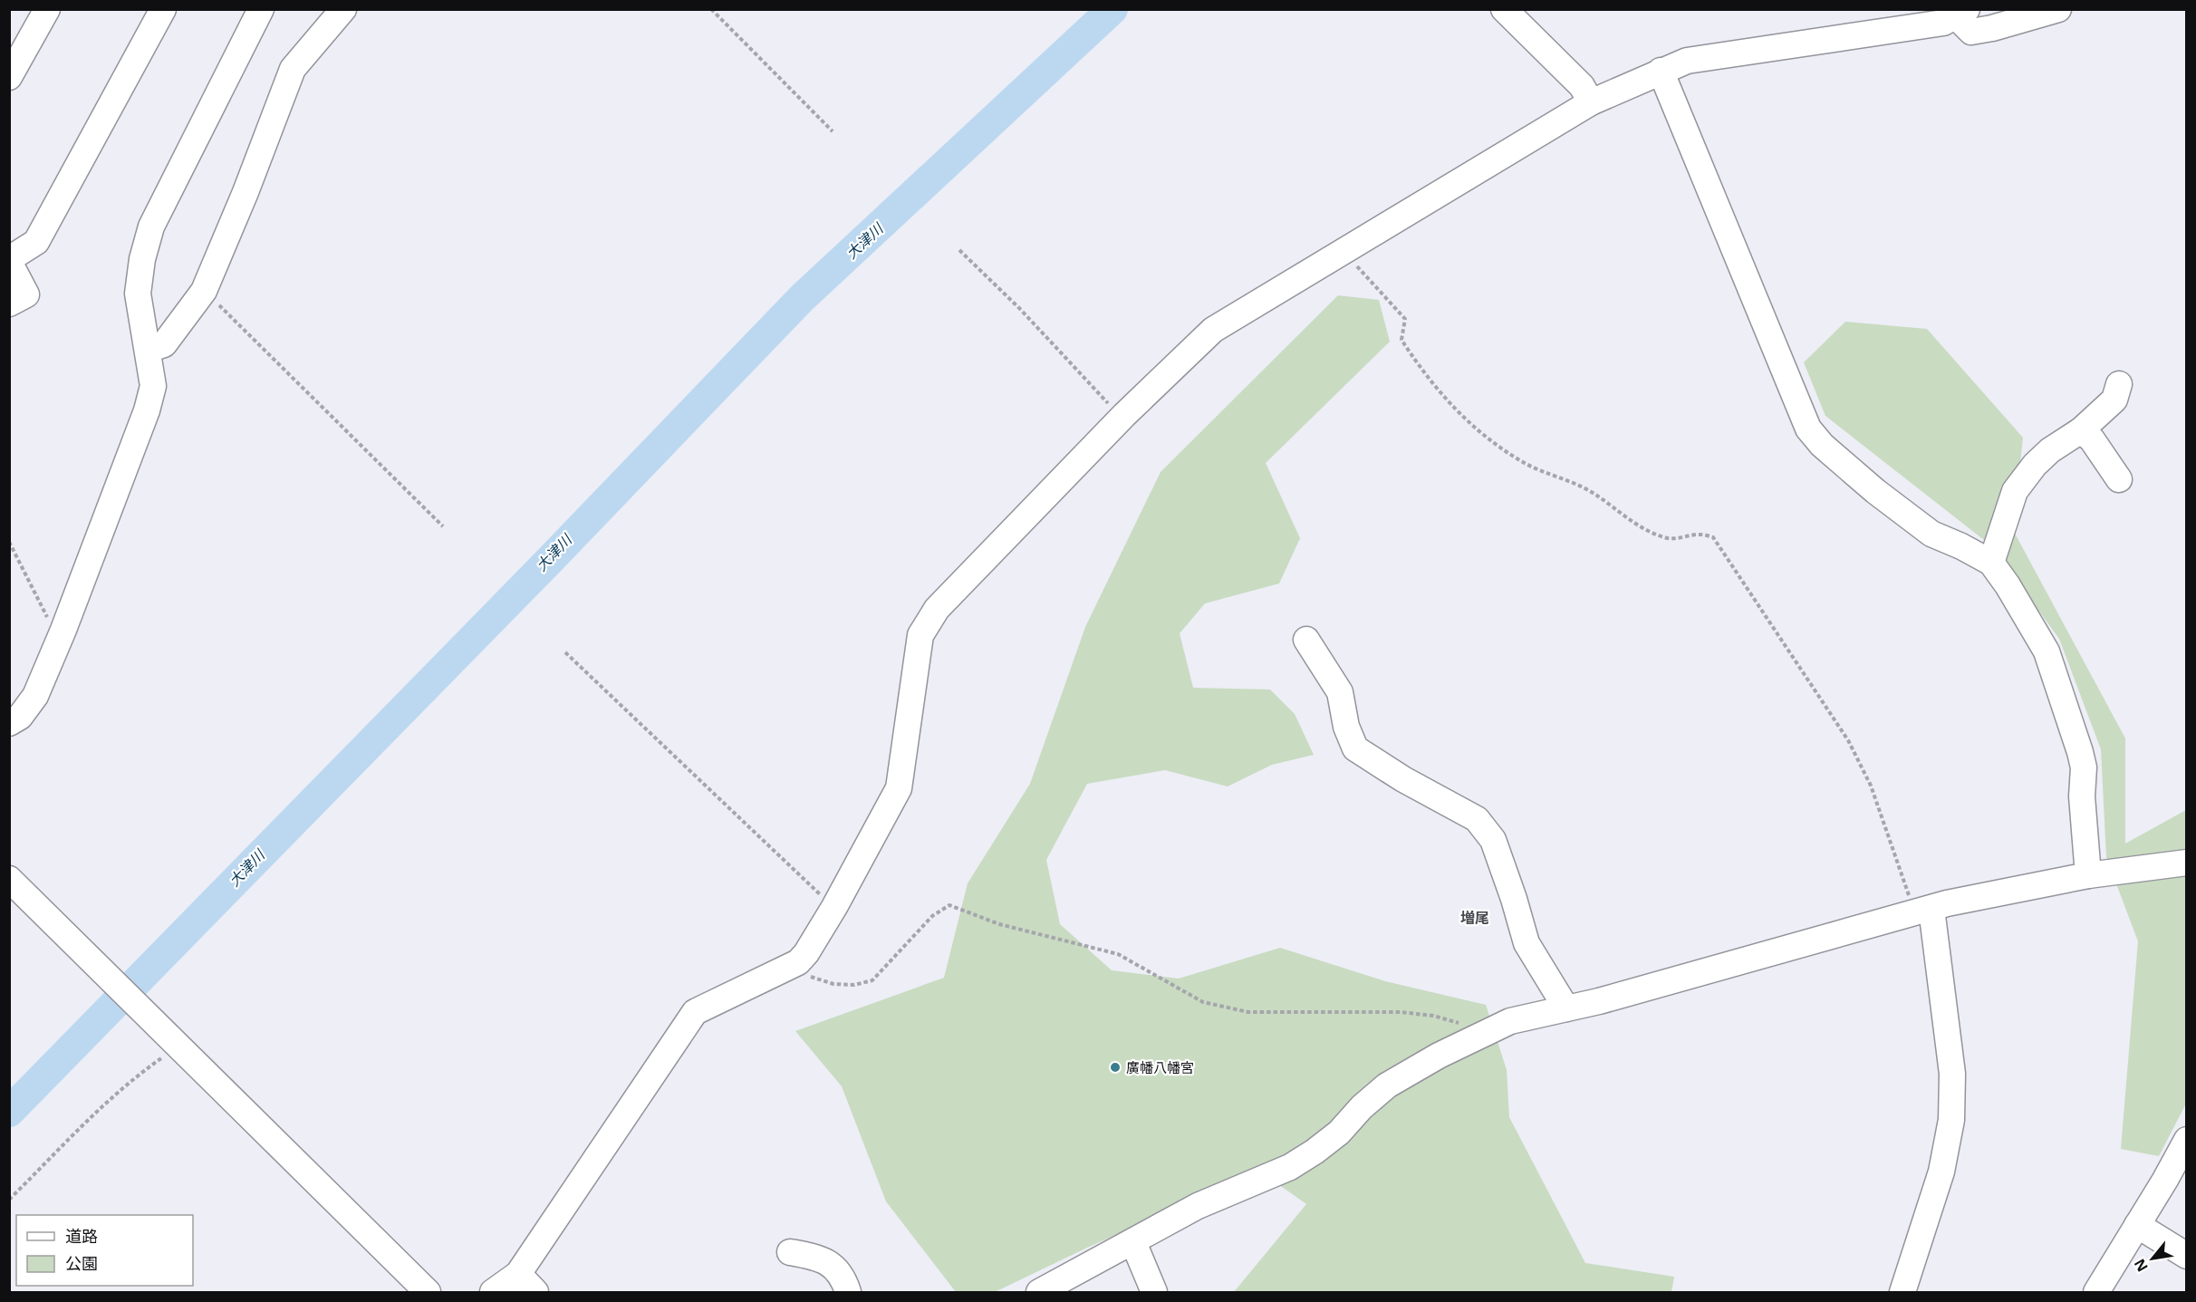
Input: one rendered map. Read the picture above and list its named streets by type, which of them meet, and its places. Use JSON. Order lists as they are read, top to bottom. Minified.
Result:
{"districts":["増尾"],"water":["大津川"],"places":["廣幡八幡宮"],"legend":["道路","公園"],"north":"bottom left"}
